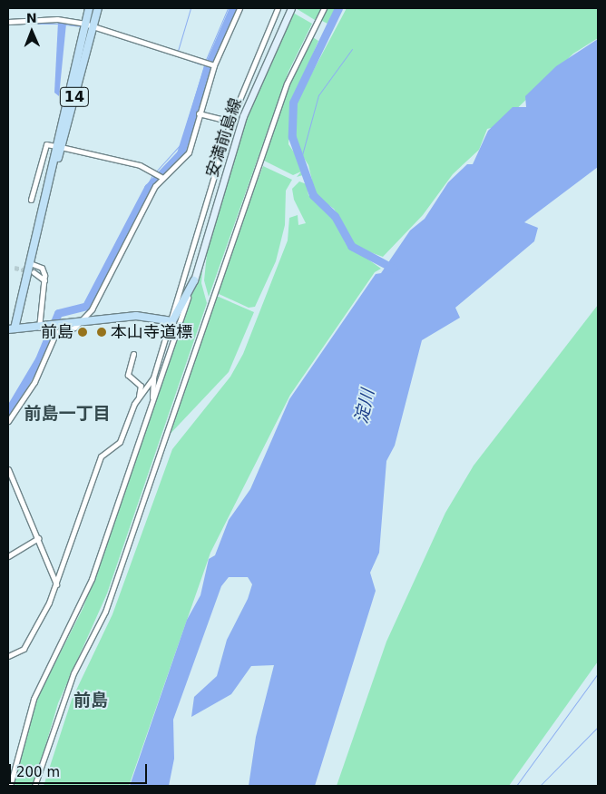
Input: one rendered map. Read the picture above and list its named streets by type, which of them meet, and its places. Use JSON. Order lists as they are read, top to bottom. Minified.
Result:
{"streets":{"main road":["14","安満前島線"]},"districts":["前島一丁目","前島"],"water":["淀川"],"places":["前島","本山寺道標"],"scale_bar":"200 m","north":"top"}
